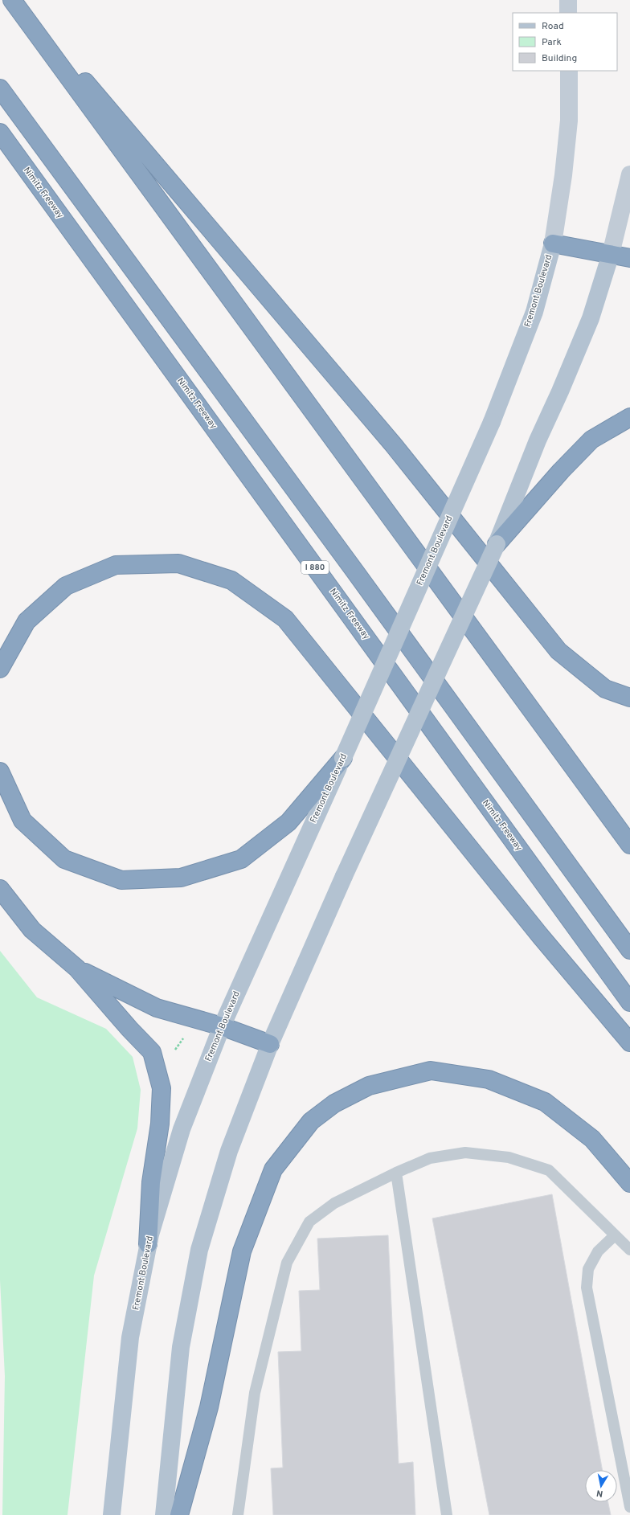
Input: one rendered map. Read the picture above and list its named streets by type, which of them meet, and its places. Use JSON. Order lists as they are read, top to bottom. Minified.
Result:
{"streets":{"highway":["Nimitz Freeway","I 880"],"main road":["Fremont Boulevard"]},"legend":["Road","Park","Building"],"north":"bottom"}
